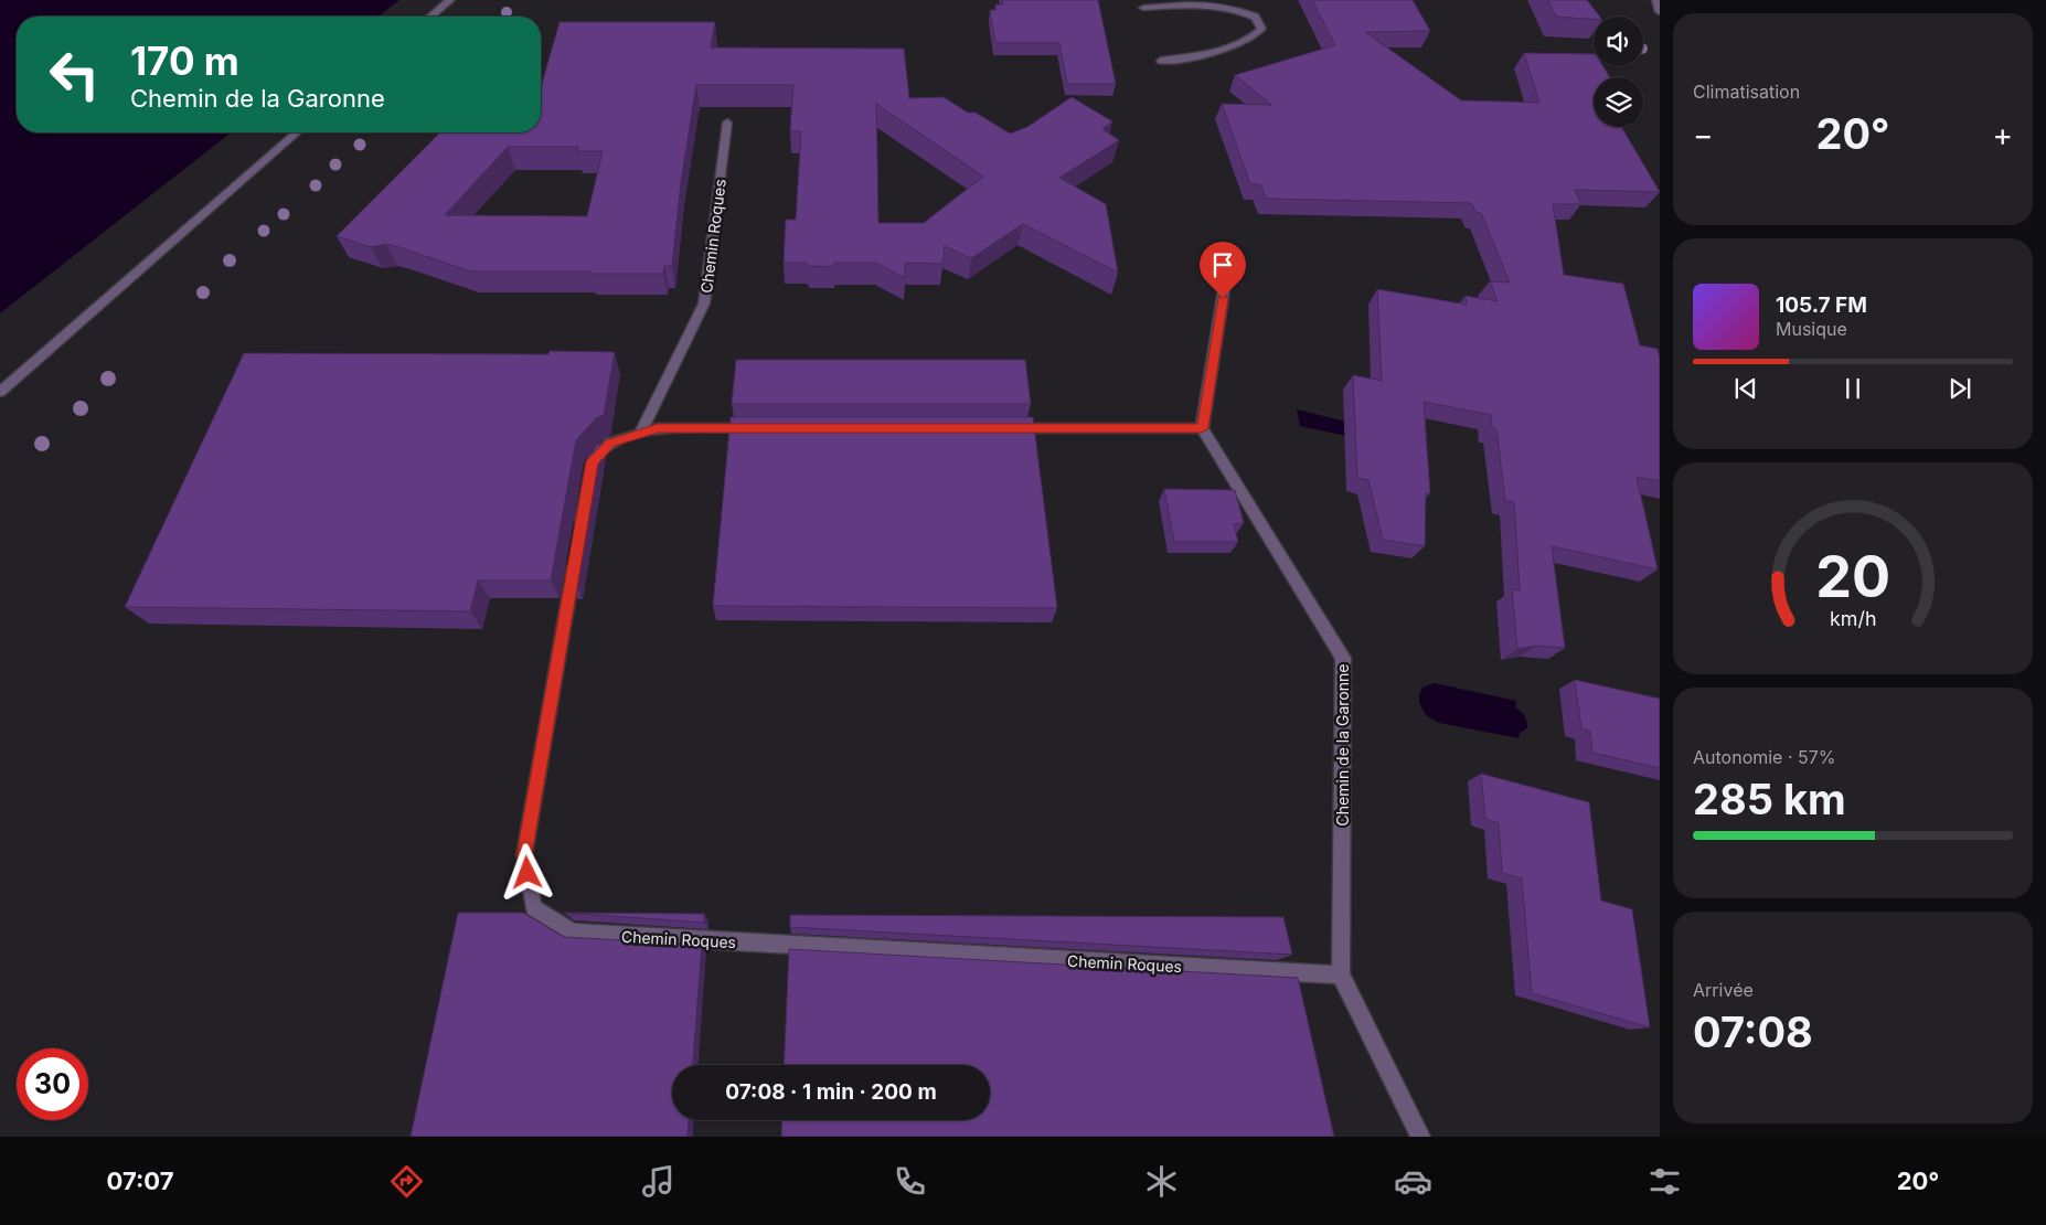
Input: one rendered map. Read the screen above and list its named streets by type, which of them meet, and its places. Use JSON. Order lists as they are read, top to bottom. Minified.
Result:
{"streets":{"street":["Chemin Roques","Chemin de la Garonne"]},"crossings":[["Chemin Roques","Chemin de la Garonne"]],"page":{"tile":["Climatisation",["Autonomie · 57%","285 km"],["Arrivée","07:08"]],"turn":["170 m","Chemin de la Garonne"],"heat":["−","20°","+"],"song":["105.7 FM","Musique"],"limit":"30","trip":"07:08 · 1 min · 200 m","tabs":["07:07","20°"],"gauge":["20","km/h"]}}
